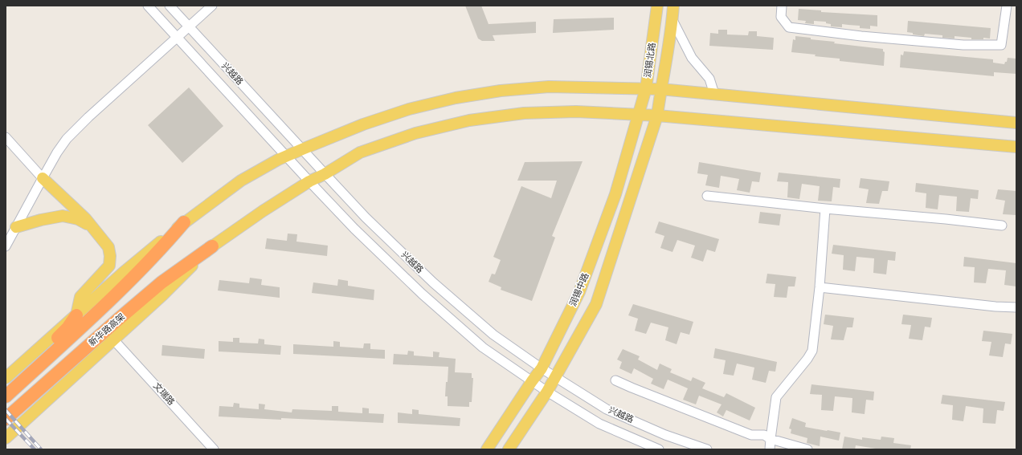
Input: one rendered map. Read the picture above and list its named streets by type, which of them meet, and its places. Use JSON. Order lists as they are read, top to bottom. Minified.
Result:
{"streets":{"highway":["新华路高架"],"main road":["润锡北路","润锡中路"],"street":["兴越路","文瑞路"]},"crossings":[["润锡北路","润锡中路"],["兴越路","润锡中路"]]}
